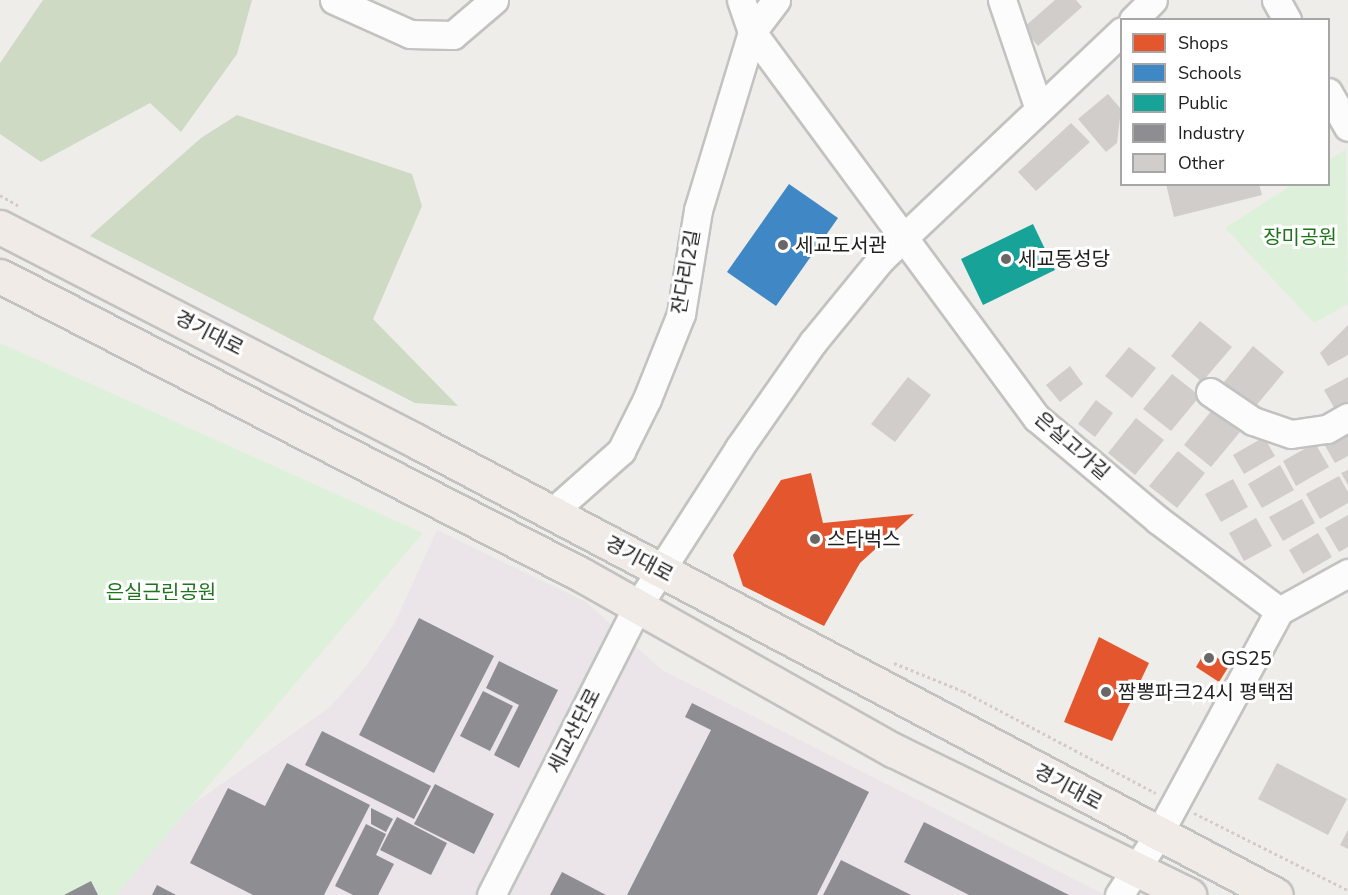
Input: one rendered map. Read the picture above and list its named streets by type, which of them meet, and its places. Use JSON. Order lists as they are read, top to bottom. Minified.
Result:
{"streets":{"main road":["경기대로"],"street":["잔다리2길","은실고가길","세교산단로"]},"crossings":[["잔다리2길","경기대로"],["경기대로","세교산단로"]],"parks":["장미공원","은실근린공원"],"places":["세교도서관","세교동성당","스타벅스","GS25","짬뽕파크24시 평택점"],"legend":["Shops","Schools","Public","Industry","Other"]}
